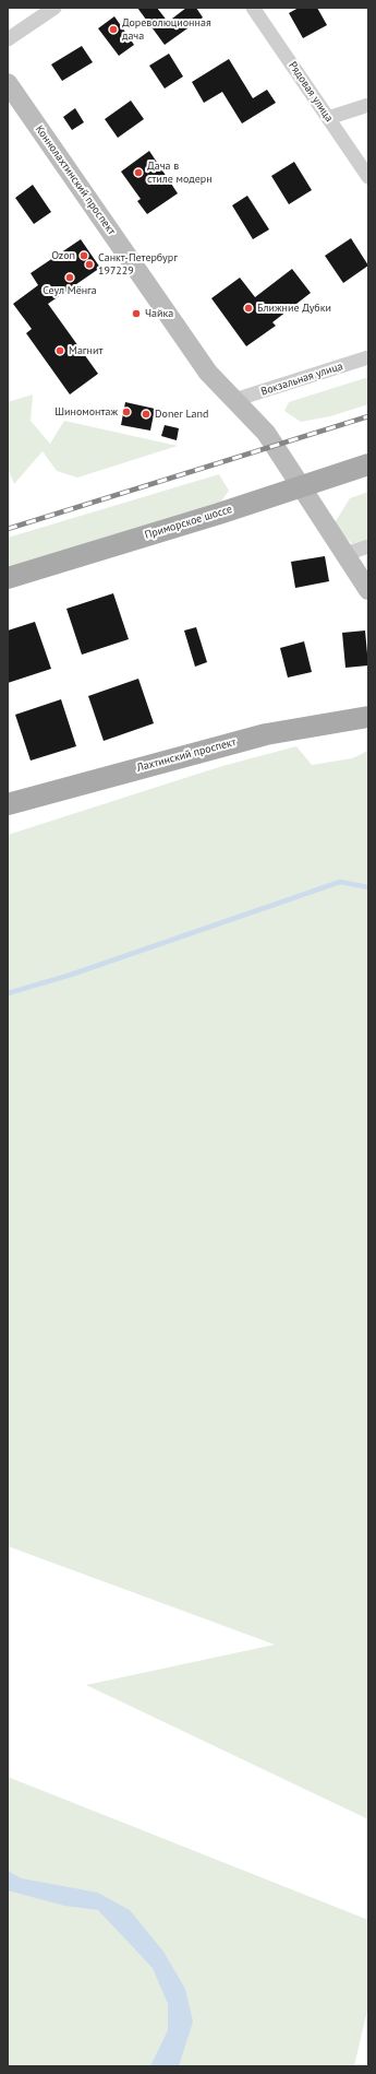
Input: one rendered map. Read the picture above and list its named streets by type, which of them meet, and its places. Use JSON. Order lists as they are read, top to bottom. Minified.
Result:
{"streets":{"main road":["Коннолахтинский проспект","Приморское шоссе","Лахтинский проспект"],"street":["Рядовая улица","Вокзальная улица"]},"crossings":[["Коннолахтинский проспект","Вокзальная улица"],["Коннолахтинский проспект","Приморское шоссе"]],"places":["Дореволюционная дача","Дача в стиле модерн","Ozon","Санкт-Петербург 197229","Сеул Мёнга","Ближние Дубки","Чайка","Магнит","Шиномонтаж","Doner Land"]}
